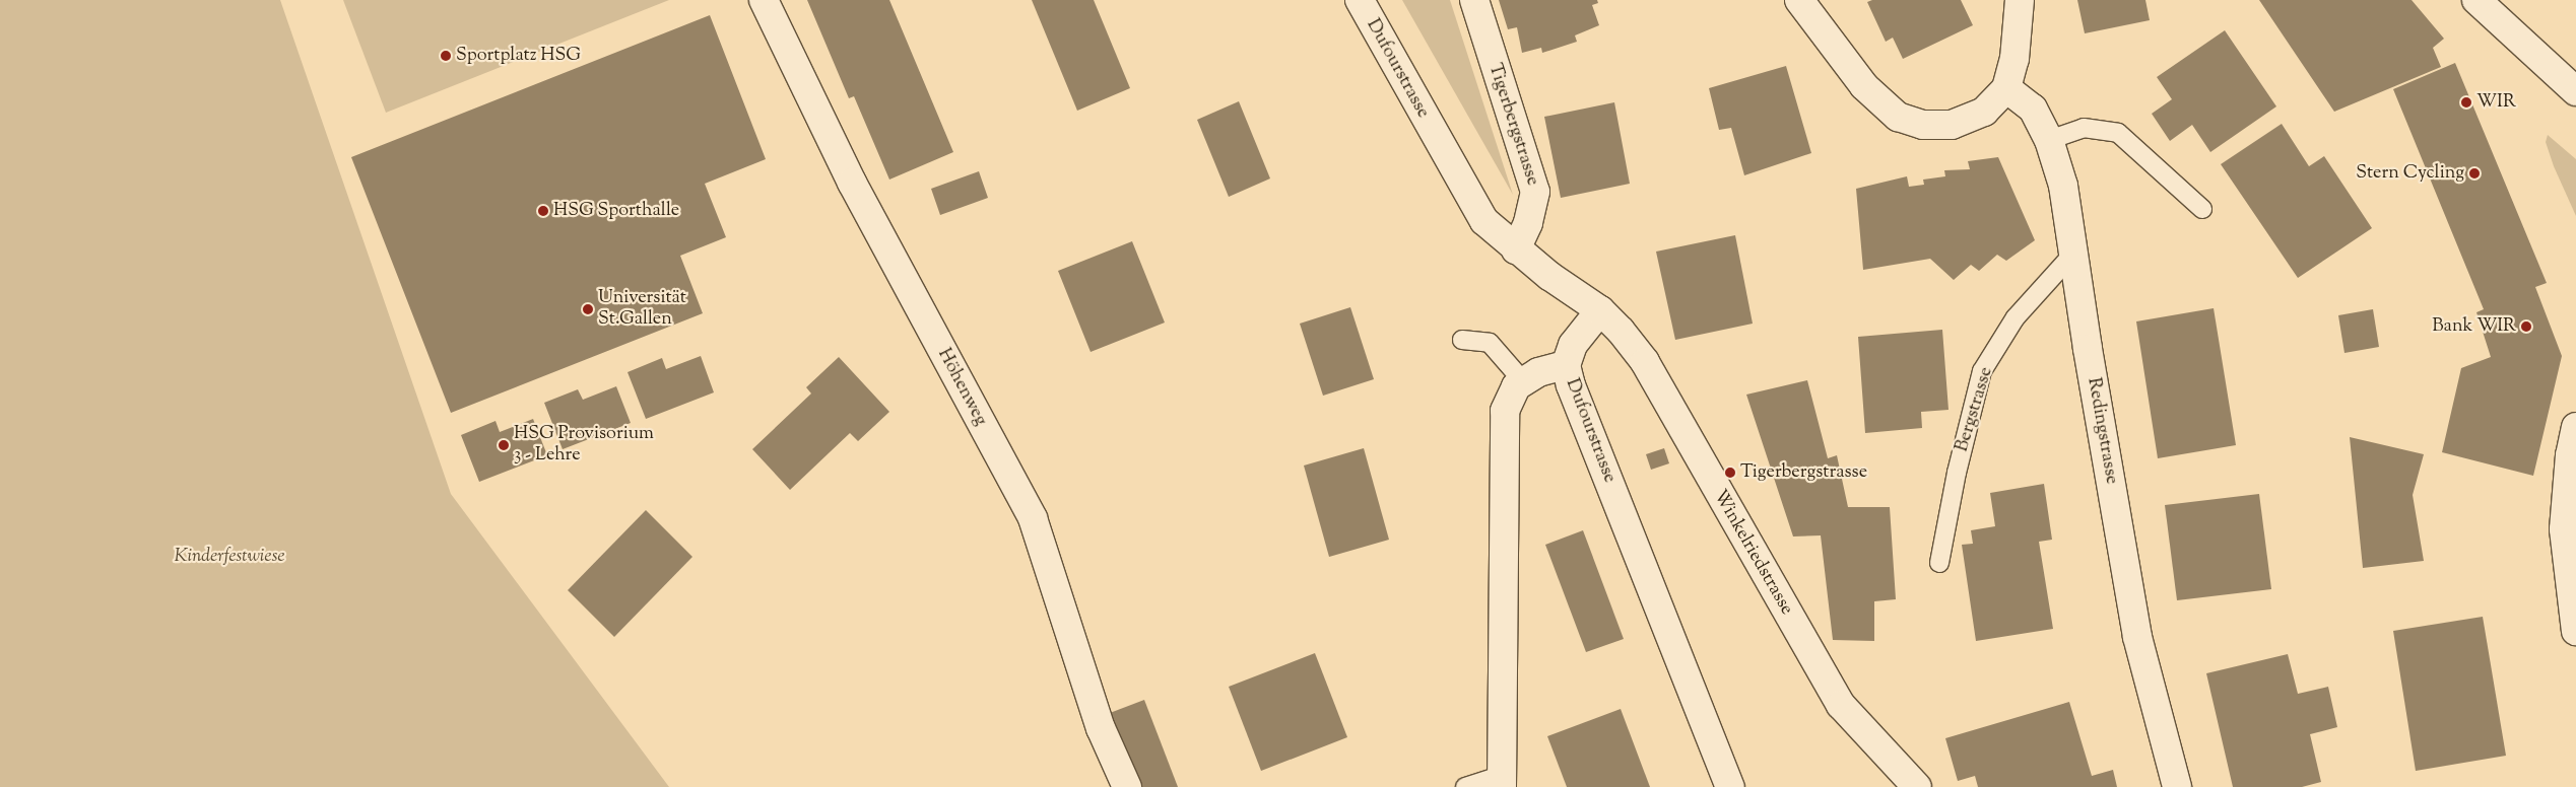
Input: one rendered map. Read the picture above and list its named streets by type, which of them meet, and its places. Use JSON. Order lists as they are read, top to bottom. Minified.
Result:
{"streets":{"street":["Dufourstrasse","Tigerbergstrasse","Höhenweg","Redingstrasse","Winkelriedstrasse"],"lane":["Bergstrasse"]},"crossings":[["Dufourstrasse","Tigerbergstrasse"],["Dufourstrasse","Winkelriedstrasse"],["Bergstrasse","Redingstrasse"]],"parks":["Kinderfestwiese"],"places":["Sportplatz HSG","WIR","Stern Cycling","HSG Sporthalle","Universität St.Gallen","Bank WIR","HSG Provisorium 3 - Lehre","Tigerbergstrasse"]}
